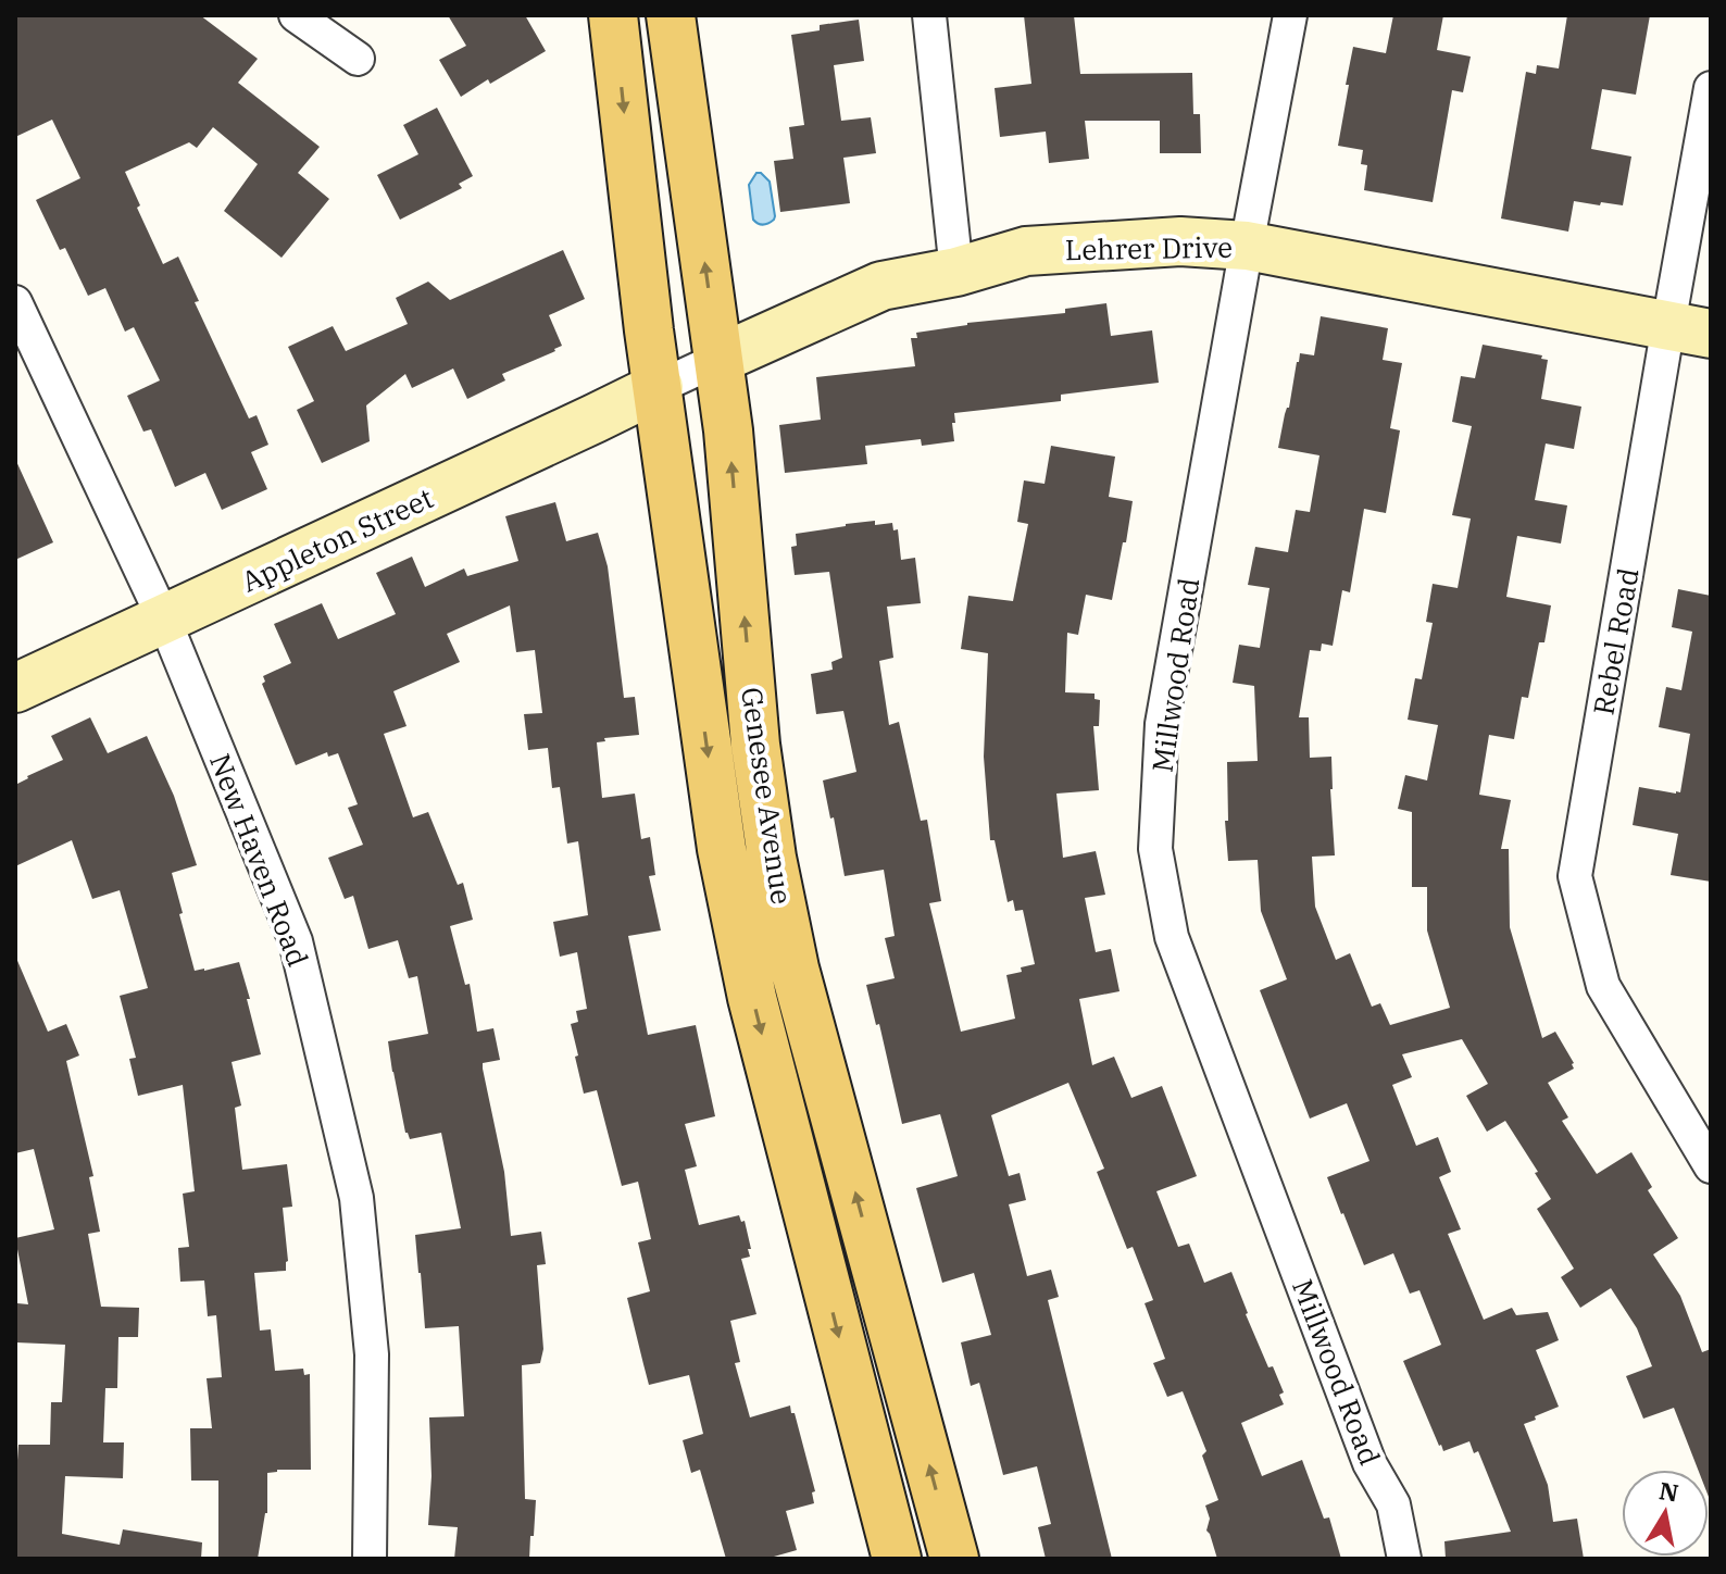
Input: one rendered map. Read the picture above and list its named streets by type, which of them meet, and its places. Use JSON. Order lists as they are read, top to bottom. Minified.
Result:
{"streets":{"main road":["Genesee Avenue"],"street":["Lehrer Drive","Appleton Street","Rebel Road","Millwood Road","New Haven Road"]},"crossings":[["Lehrer Drive","Appleton Street"],["Lehrer Drive","Rebel Road"],["Lehrer Drive","Millwood Road"],["Lehrer Drive","Genesee Avenue"],["Appleton Street","Genesee Avenue"],["Appleton Street","New Haven Road"]],"north":"top"}
